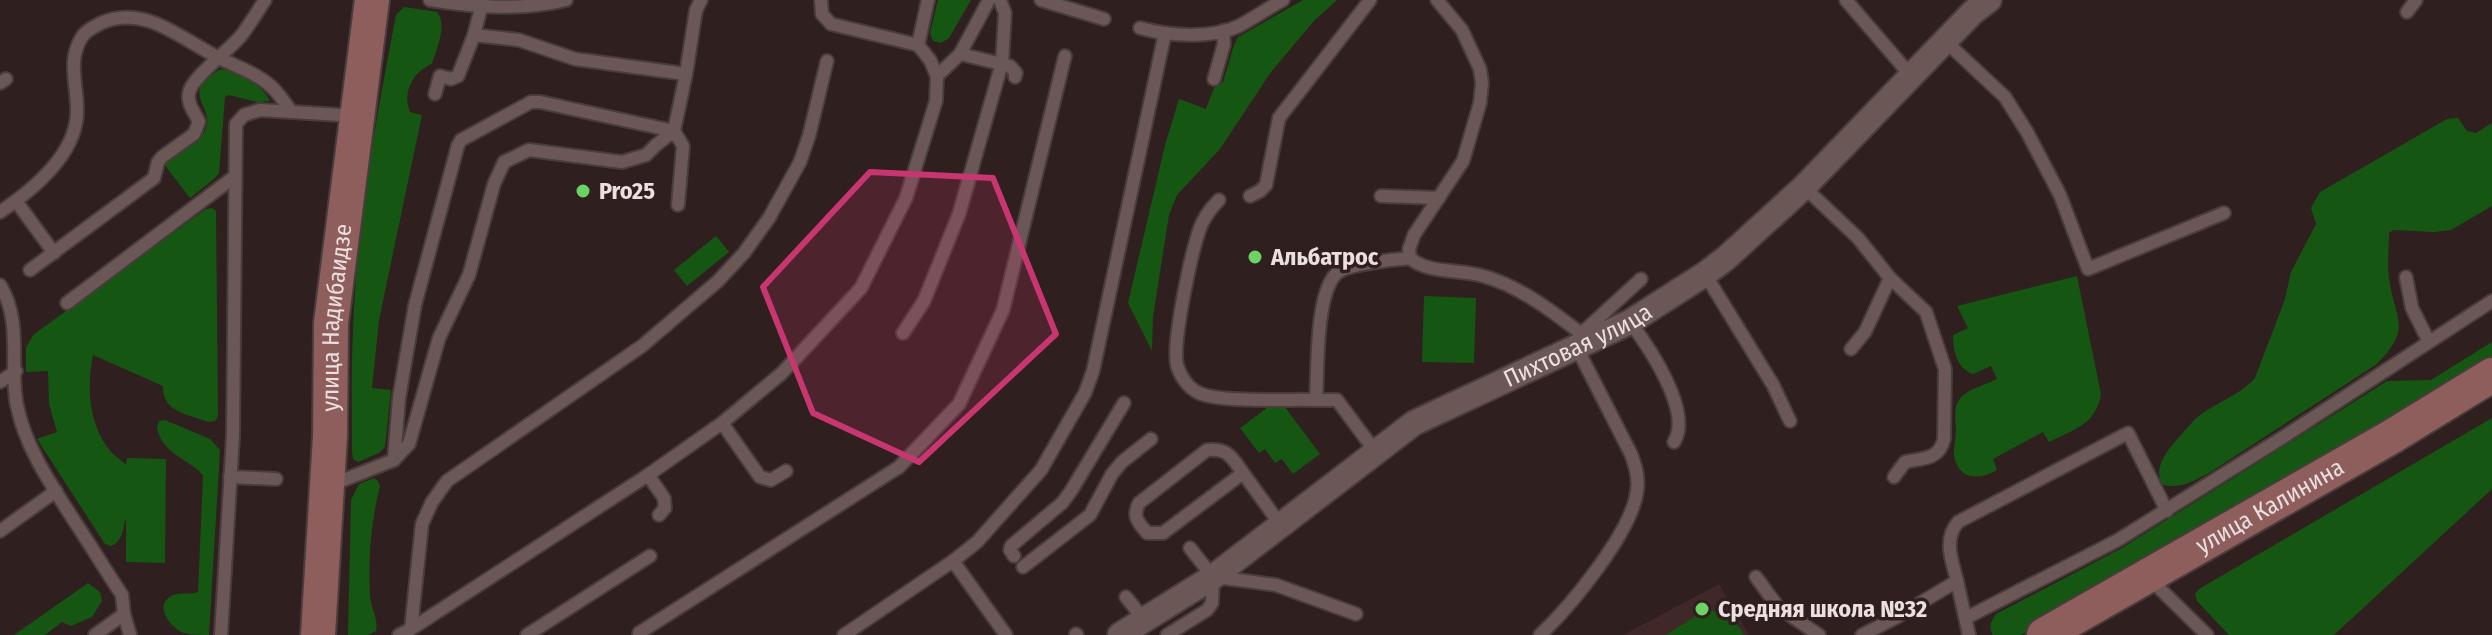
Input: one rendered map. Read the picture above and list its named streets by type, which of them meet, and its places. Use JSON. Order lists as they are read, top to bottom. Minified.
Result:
{"streets":{"main road":["улица Надибаидзе","улица Калинина"],"street":["Пихтовая улица"]},"places":["Pro25","Альбатрос","Средняя школа №32"]}
